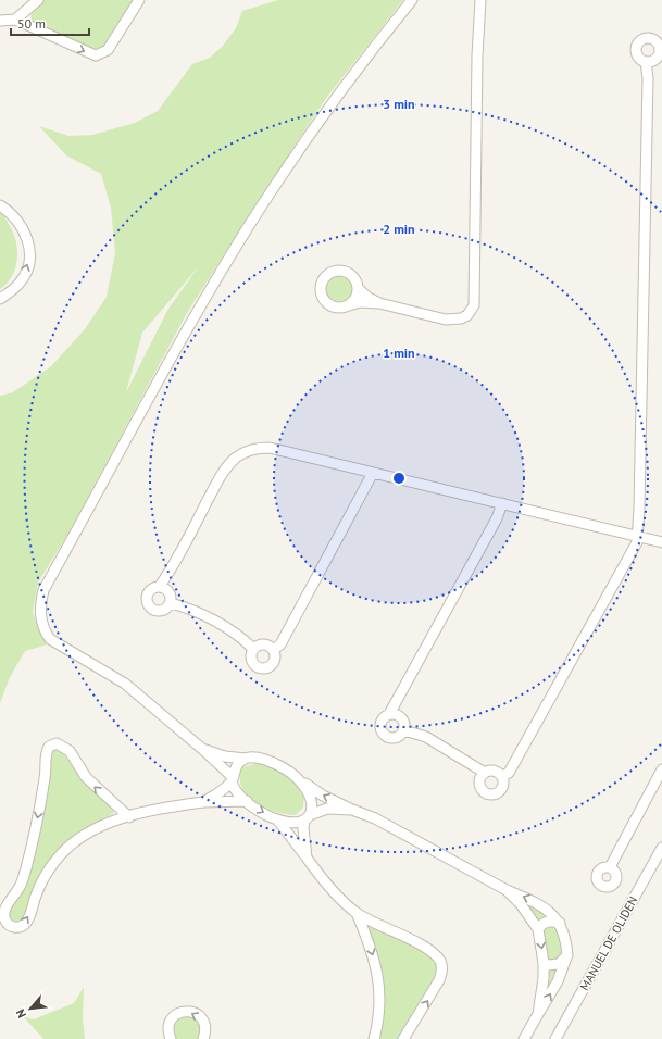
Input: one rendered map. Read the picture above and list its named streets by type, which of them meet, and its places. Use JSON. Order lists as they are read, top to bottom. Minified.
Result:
{"streets":{"street":["MANUEL DE OLIDEN"]},"scale_bar":"50 m","north":"bottom left","rings":["3 min","2 min","1 min"]}
